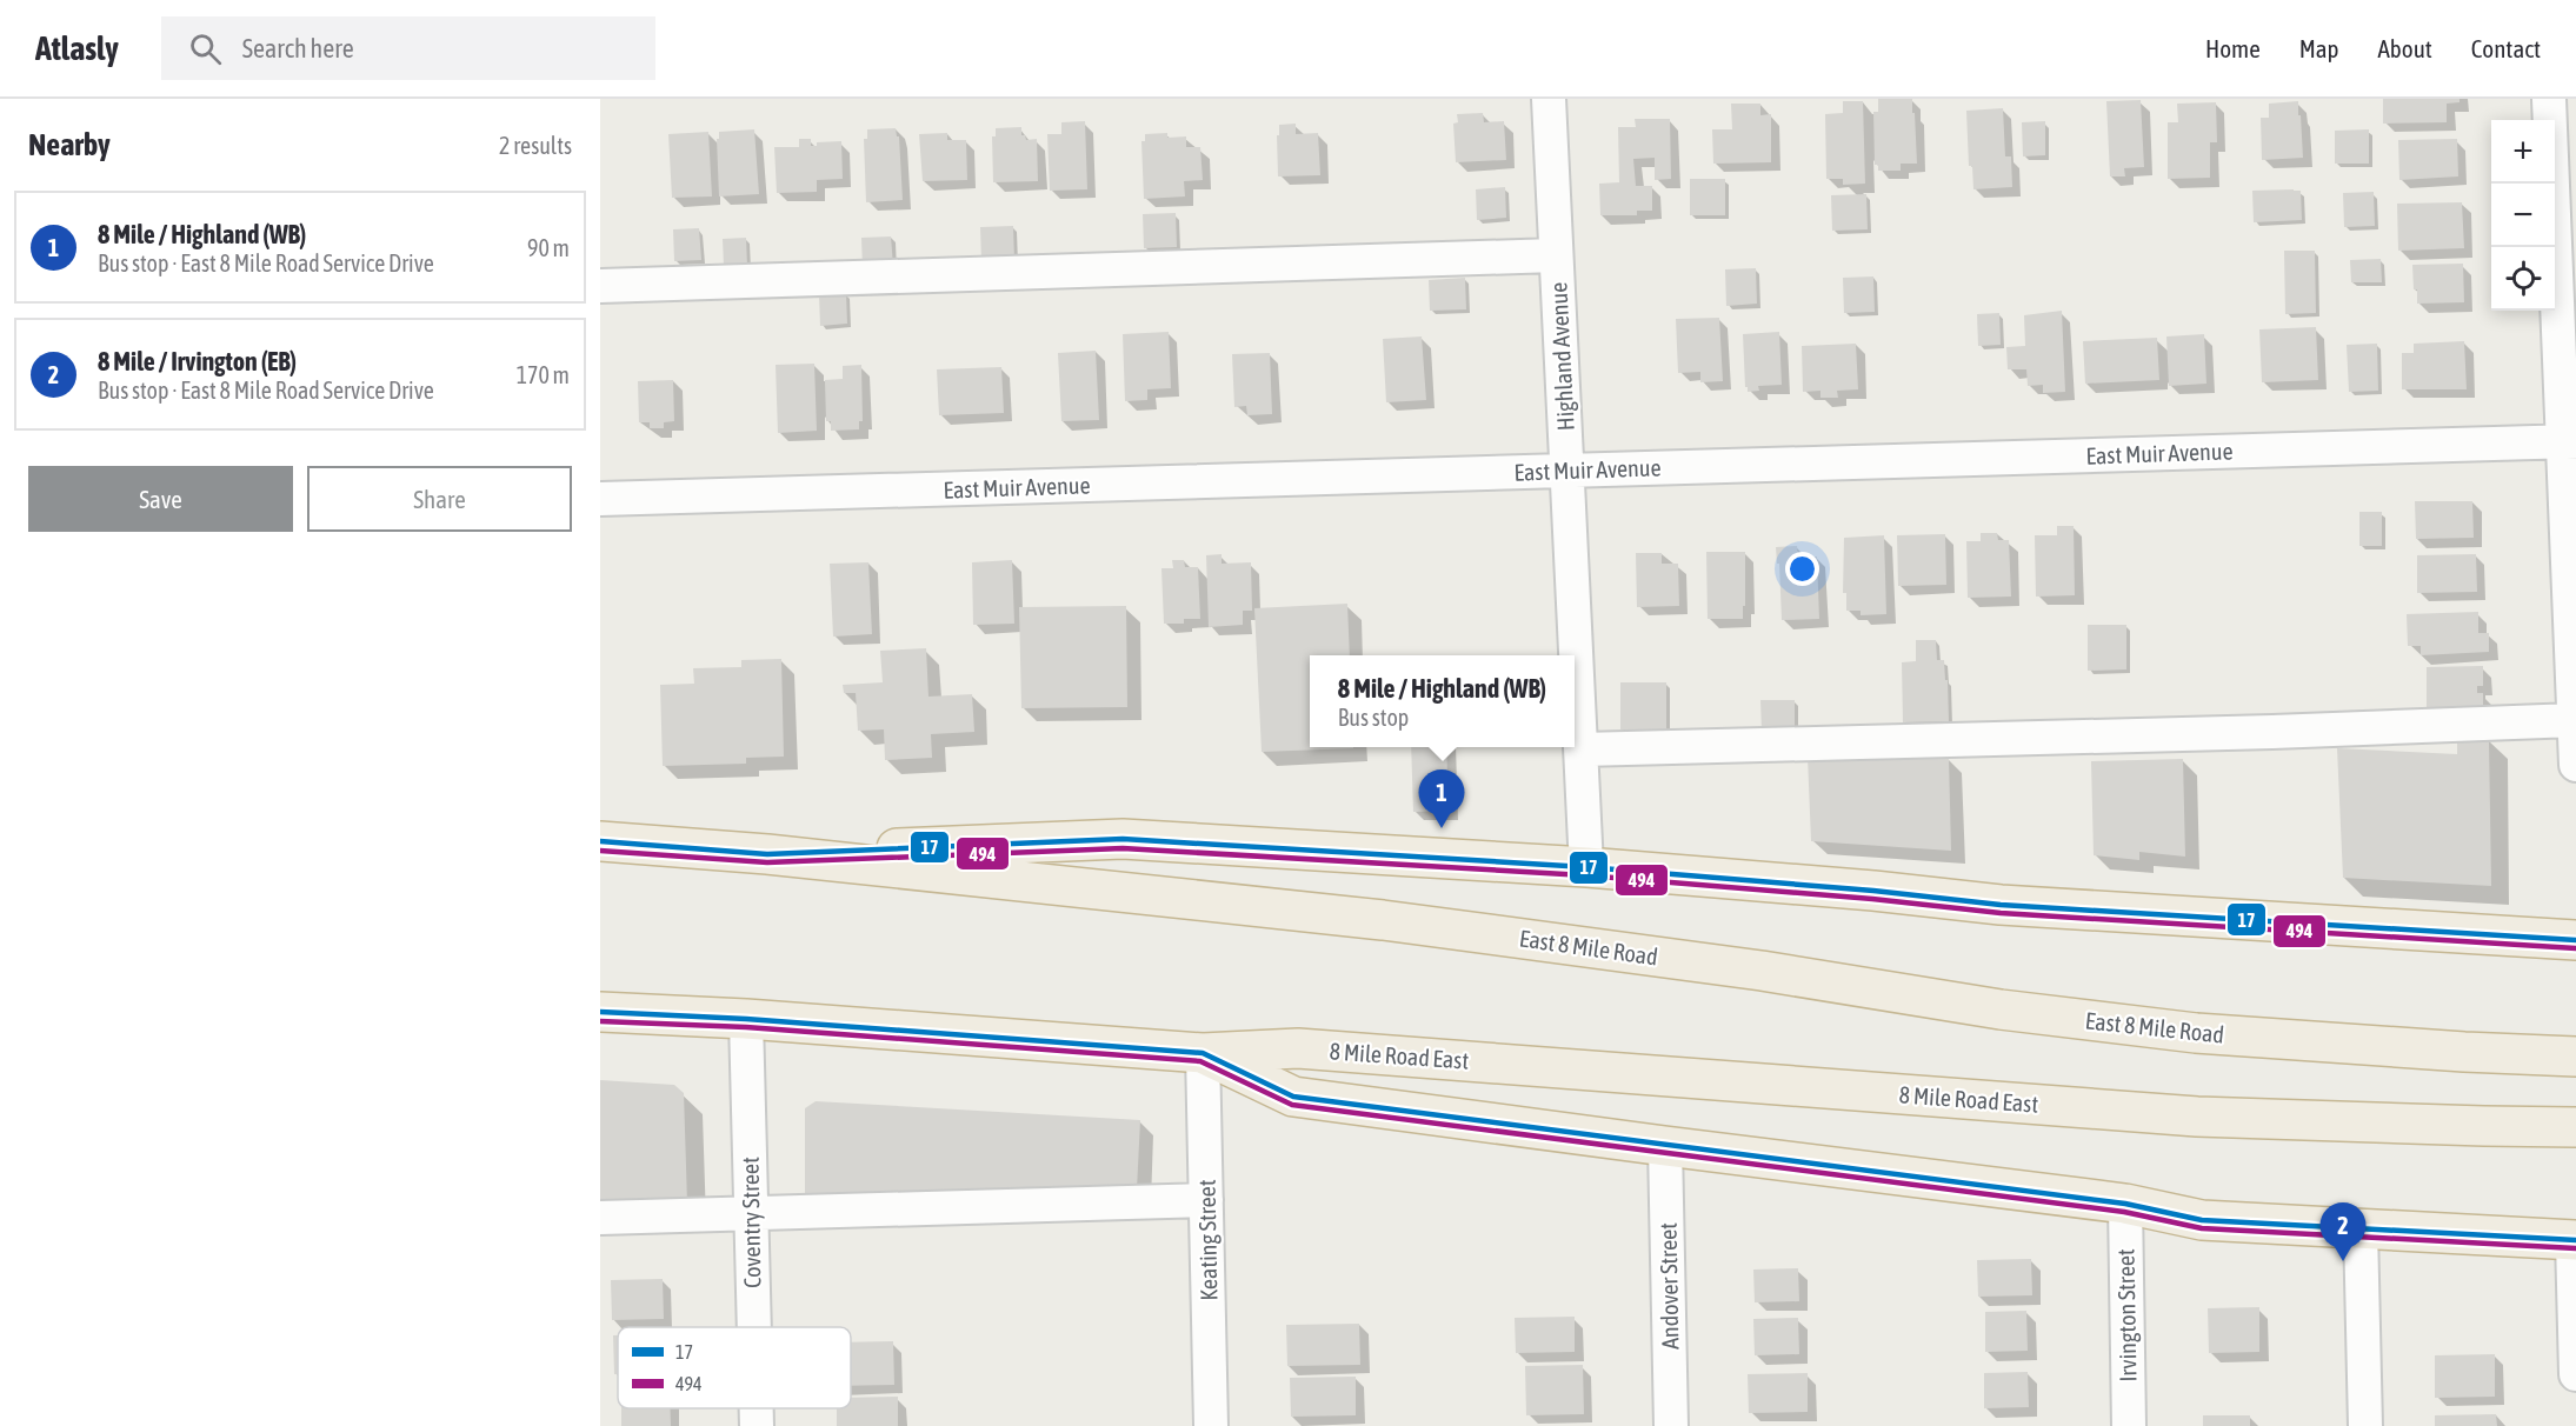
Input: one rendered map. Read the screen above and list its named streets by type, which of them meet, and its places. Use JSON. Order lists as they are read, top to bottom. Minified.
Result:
{"streets":{"highway":["East 8 Mile Road","8 Mile Road East"],"street":["Highland Avenue","East Muir Avenue","Coventry Street","Keating Street","Andover Street","Irvington Street"]},"crossings":[["Highland Avenue","East Muir Avenue"],["8 Mile Road East","Coventry Street"],["8 Mile Road East","Keating Street"]],"lines":["transit line 17","transit line 494"],"legend":["17","494"],"page":{"header":"Atlasly","search":"Search here","nav":["Home","Map","About","Contact"],"heading":["Nearby","2 results"],"map_buttons":["+","−"],"list":[{"mark":"1","name":"8 Mile / Highland (WB)","note":"Bus stop · East 8 Mile Road Service Drive","value":"90 m"},{"mark":"2","name":"8 Mile / Irvington (EB)","note":"Bus stop · East 8 Mile Road Service Drive","value":"170 m"}],"buttons":["Save","Share"],"popup":["8 Mile / Highland (WB)","Bus stop"],"pins":["1","2"]}}
